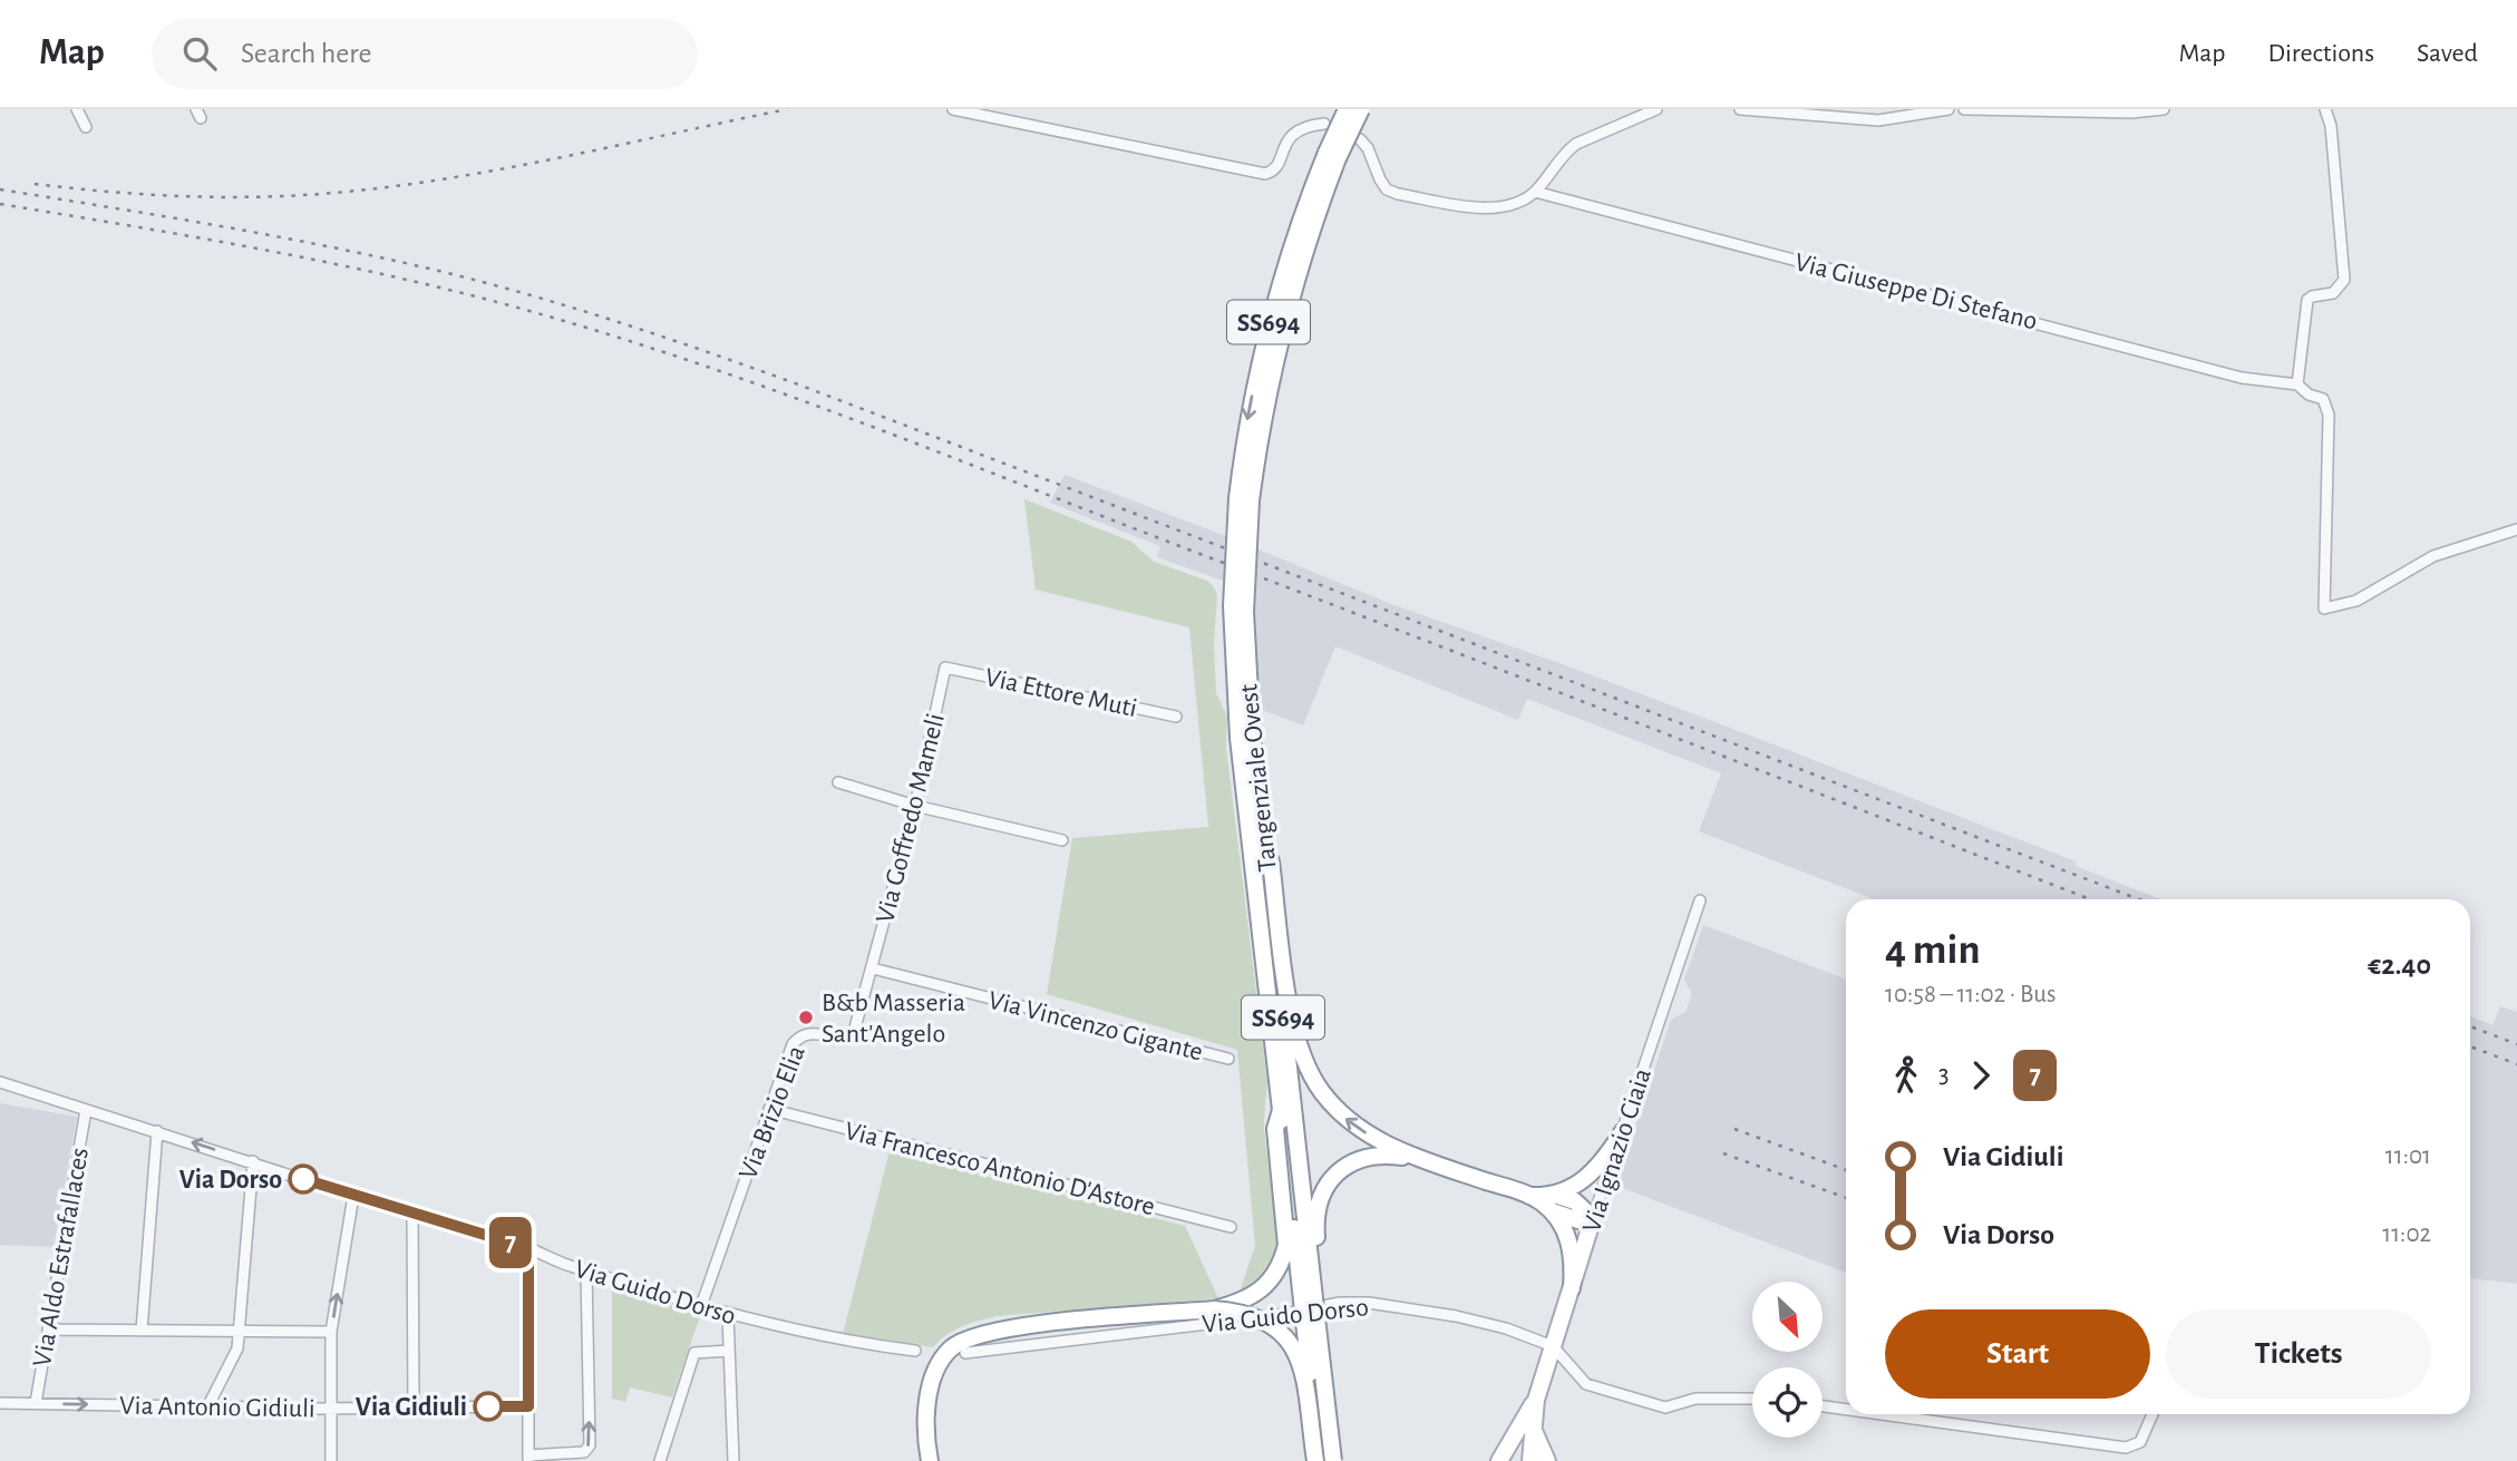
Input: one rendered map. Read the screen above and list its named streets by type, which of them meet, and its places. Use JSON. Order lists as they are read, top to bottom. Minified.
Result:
{"streets":{"main road":["SS694","Tangenziale Ovest","Via Ignazio Ciaia"],"street":["Via Giuseppe Di Stefano","Via Ettore Muti","Via Goffredo Mameli","Via Vincenzo Gigante","Via Brizio Elia","Via Francesco Antonio D'Astore","Via Aldo Estrafallaces","Via Guido Dorso","Via Antonio Gidiuli"]},"crossings":[["Via Ettore Muti","Via Goffredo Mameli"],["Via Goffredo Mameli","Via Vincenzo Gigante"],["Via Goffredo Mameli","Via Brizio Elia"],["Via Vincenzo Gigante","Via Brizio Elia"],["Via Brizio Elia","Via Francesco Antonio D'Astore"],["Via Brizio Elia","Via Guido Dorso"],["Via Ignazio Ciaia","Via Guido Dorso"],["Via Aldo Estrafallaces","Via Guido Dorso"],["Via Aldo Estrafallaces","Via Antonio Gidiuli"]],"places":["B&b Masseria Sant'Angelo","Via Dorso","Via Gidiuli"],"lines":["bus line 7"],"north":"bottom right","page":{"header":"Map","search":"Search here","nav":["Map","Directions","Saved"],"on_map":"7","heading":["4 min","10:58 – 11:02 · Bus","€2.40"],"legs":["3","7"],"list":[{"name":"Via Gidiuli","value":"11:01"},{"name":"Via Dorso","value":"11:02"}],"buttons":["Start","Tickets"]}}
